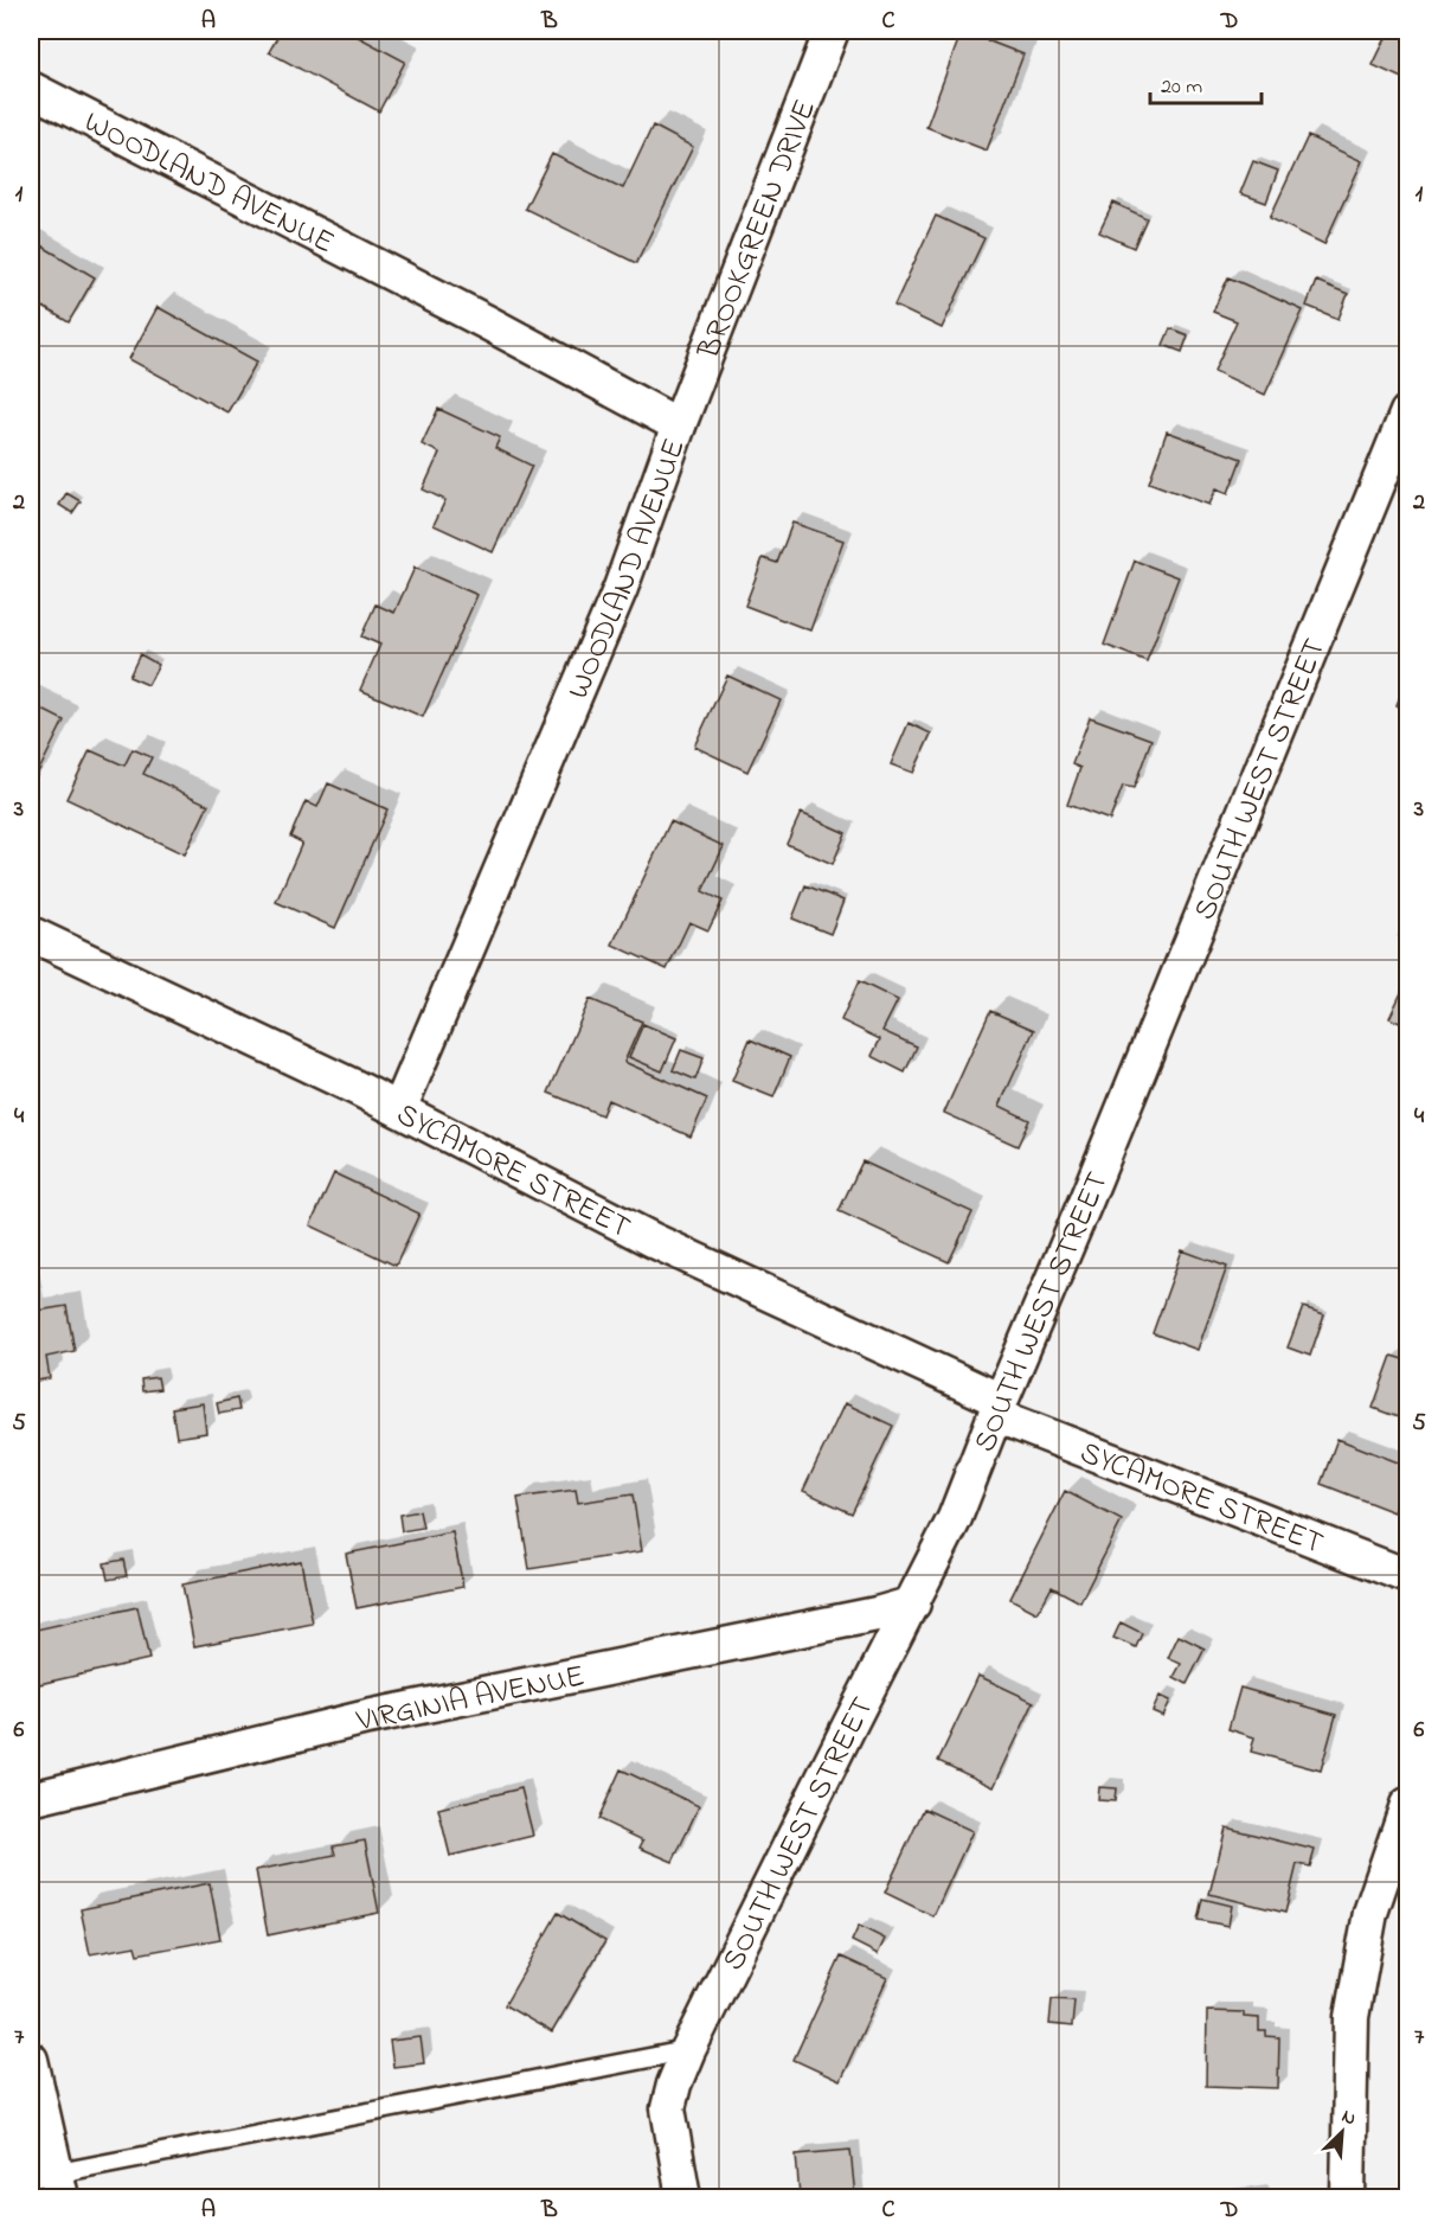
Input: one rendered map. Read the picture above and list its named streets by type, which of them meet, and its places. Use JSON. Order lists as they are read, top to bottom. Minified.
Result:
{"streets":{"street":["WOODLAND AVENUE","BROOKGREEN DRIVE","SOUTH WEST STREET","SYCAMORE STREET","VIRGINIA AVENUE"]},"crossings":[["WOODLAND AVENUE","BROOKGREEN DRIVE"],["WOODLAND AVENUE","SYCAMORE STREET"],["SOUTH WEST STREET","SYCAMORE STREET"],["SOUTH WEST STREET","VIRGINIA AVENUE"]],"scale_bar":"20 m","north":"top right","grid":{"columns":["A","B","C","D"],"rows":["1","2","3","4","5","6","7"]}}
